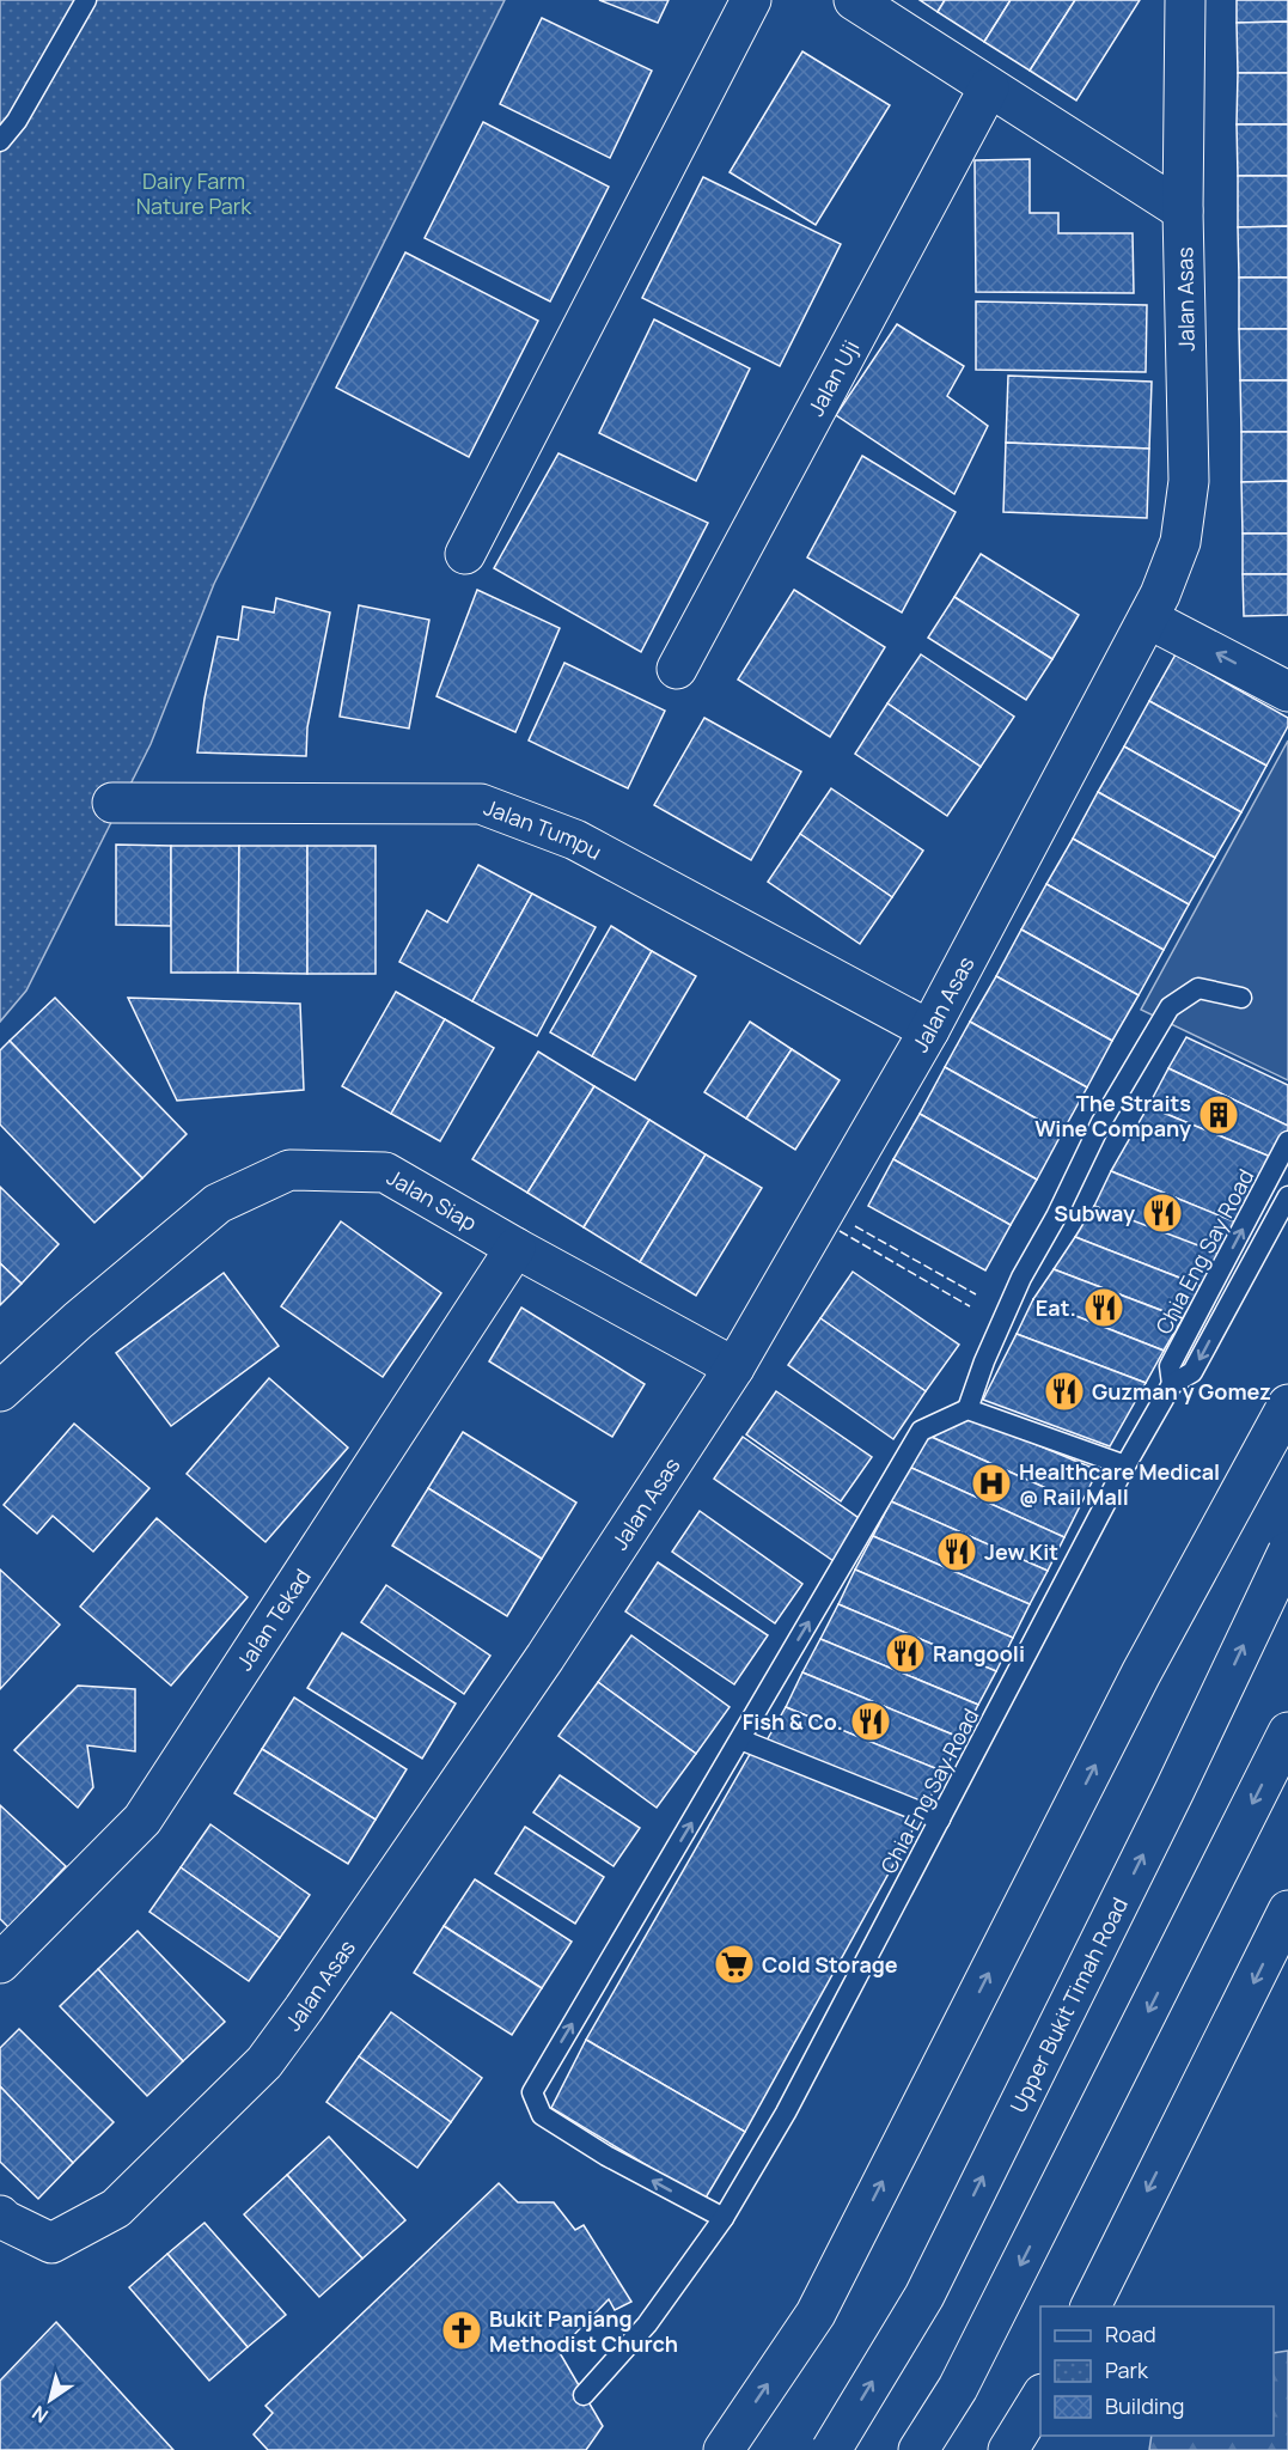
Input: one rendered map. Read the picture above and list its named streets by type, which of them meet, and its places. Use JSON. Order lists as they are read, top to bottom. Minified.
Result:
{"streets":{"main road":["Jalan Asas","Jalan Uji","Jalan Tumpu","Jalan Siap","Jalan Tekad","Upper Bukit Timah Road"],"lane":["Chia Eng Say Road"]},"crossings":[["Jalan Asas","Jalan Tumpu"],["Jalan Asas","Jalan Siap"],["Jalan Siap","Jalan Tekad"]],"parks":["Dairy Farm Nature Park"],"places":{"building":["The Straits Wine Company"],"restaurant":["Subway","Eat.","Guzman y Gomez","Jew Kit","Rangooli","Fish & Co."],"hospital":["Healthcare Medical @ Rail Mall"],"supermarket":["Cold Storage"],"church":["Bukit Panjang Methodist Church"]},"legend":["Road","Park","Building"],"north":"bottom left"}
